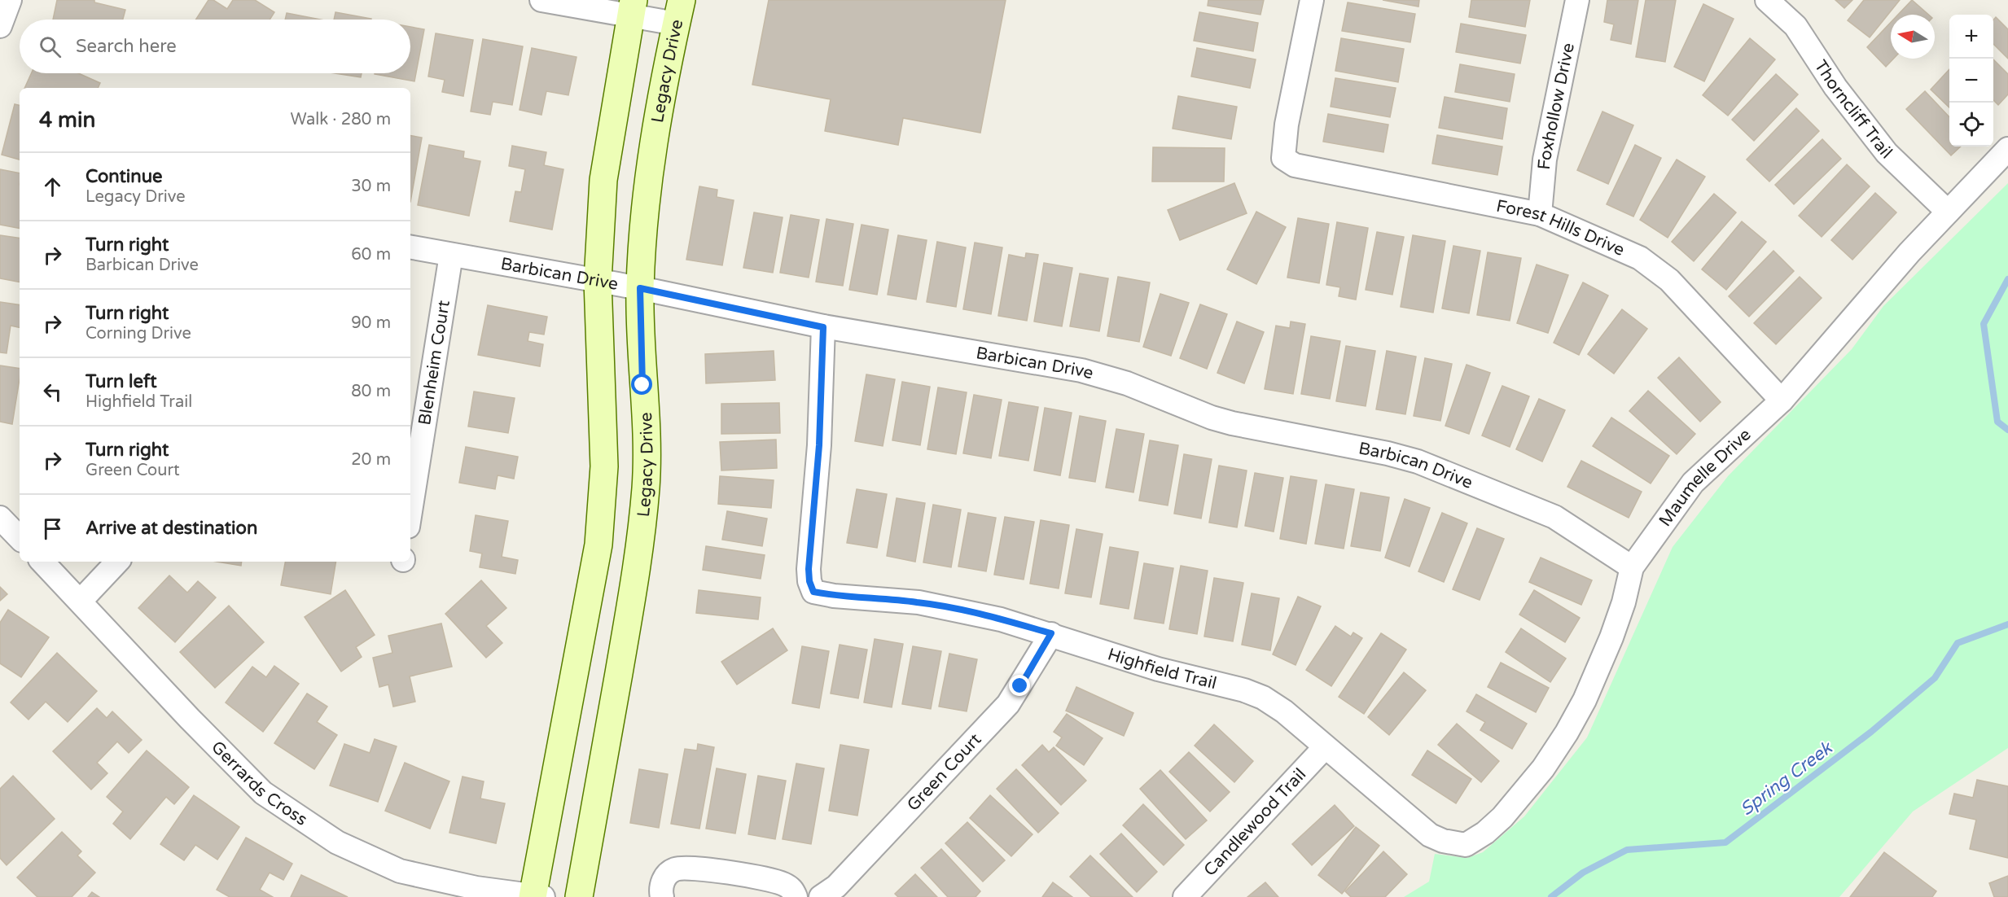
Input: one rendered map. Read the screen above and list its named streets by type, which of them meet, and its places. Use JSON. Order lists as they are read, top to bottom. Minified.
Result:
{"streets":{"main road":["Legacy Drive"],"street":["Foxhollow Drive","Thorncliff Trail","Forest Hills Drive","Barbican Drive","Blenheim Court","Maumelle Drive","Highfield Trail","Green Court","Gerrards Cross","Candlewood Trail"]},"crossings":[["Legacy Drive","Barbican Drive"],["Foxhollow Drive","Forest Hills Drive"],["Thorncliff Trail","Maumelle Drive"],["Forest Hills Drive","Maumelle Drive"],["Barbican Drive","Blenheim Court"],["Barbican Drive","Maumelle Drive"],["Barbican Drive","Highfield Trail"],["Maumelle Drive","Highfield Trail"],["Highfield Trail","Green Court"],["Highfield Trail","Candlewood Trail"]],"water":["Spring Creek"],"north":"left","page":{"map_buttons":["+","−"],"search":"Search here","heading":["4 min","Walk · 280 m"],"list":[["Continue","Legacy Drive","30 m"],["Turn right","Barbican Drive","60 m"],["Turn right","Corning Drive","90 m"],["Turn left","Highfield Trail","80 m"],["Turn right","Green Court","20 m"],"Arrive at destination"]}}
